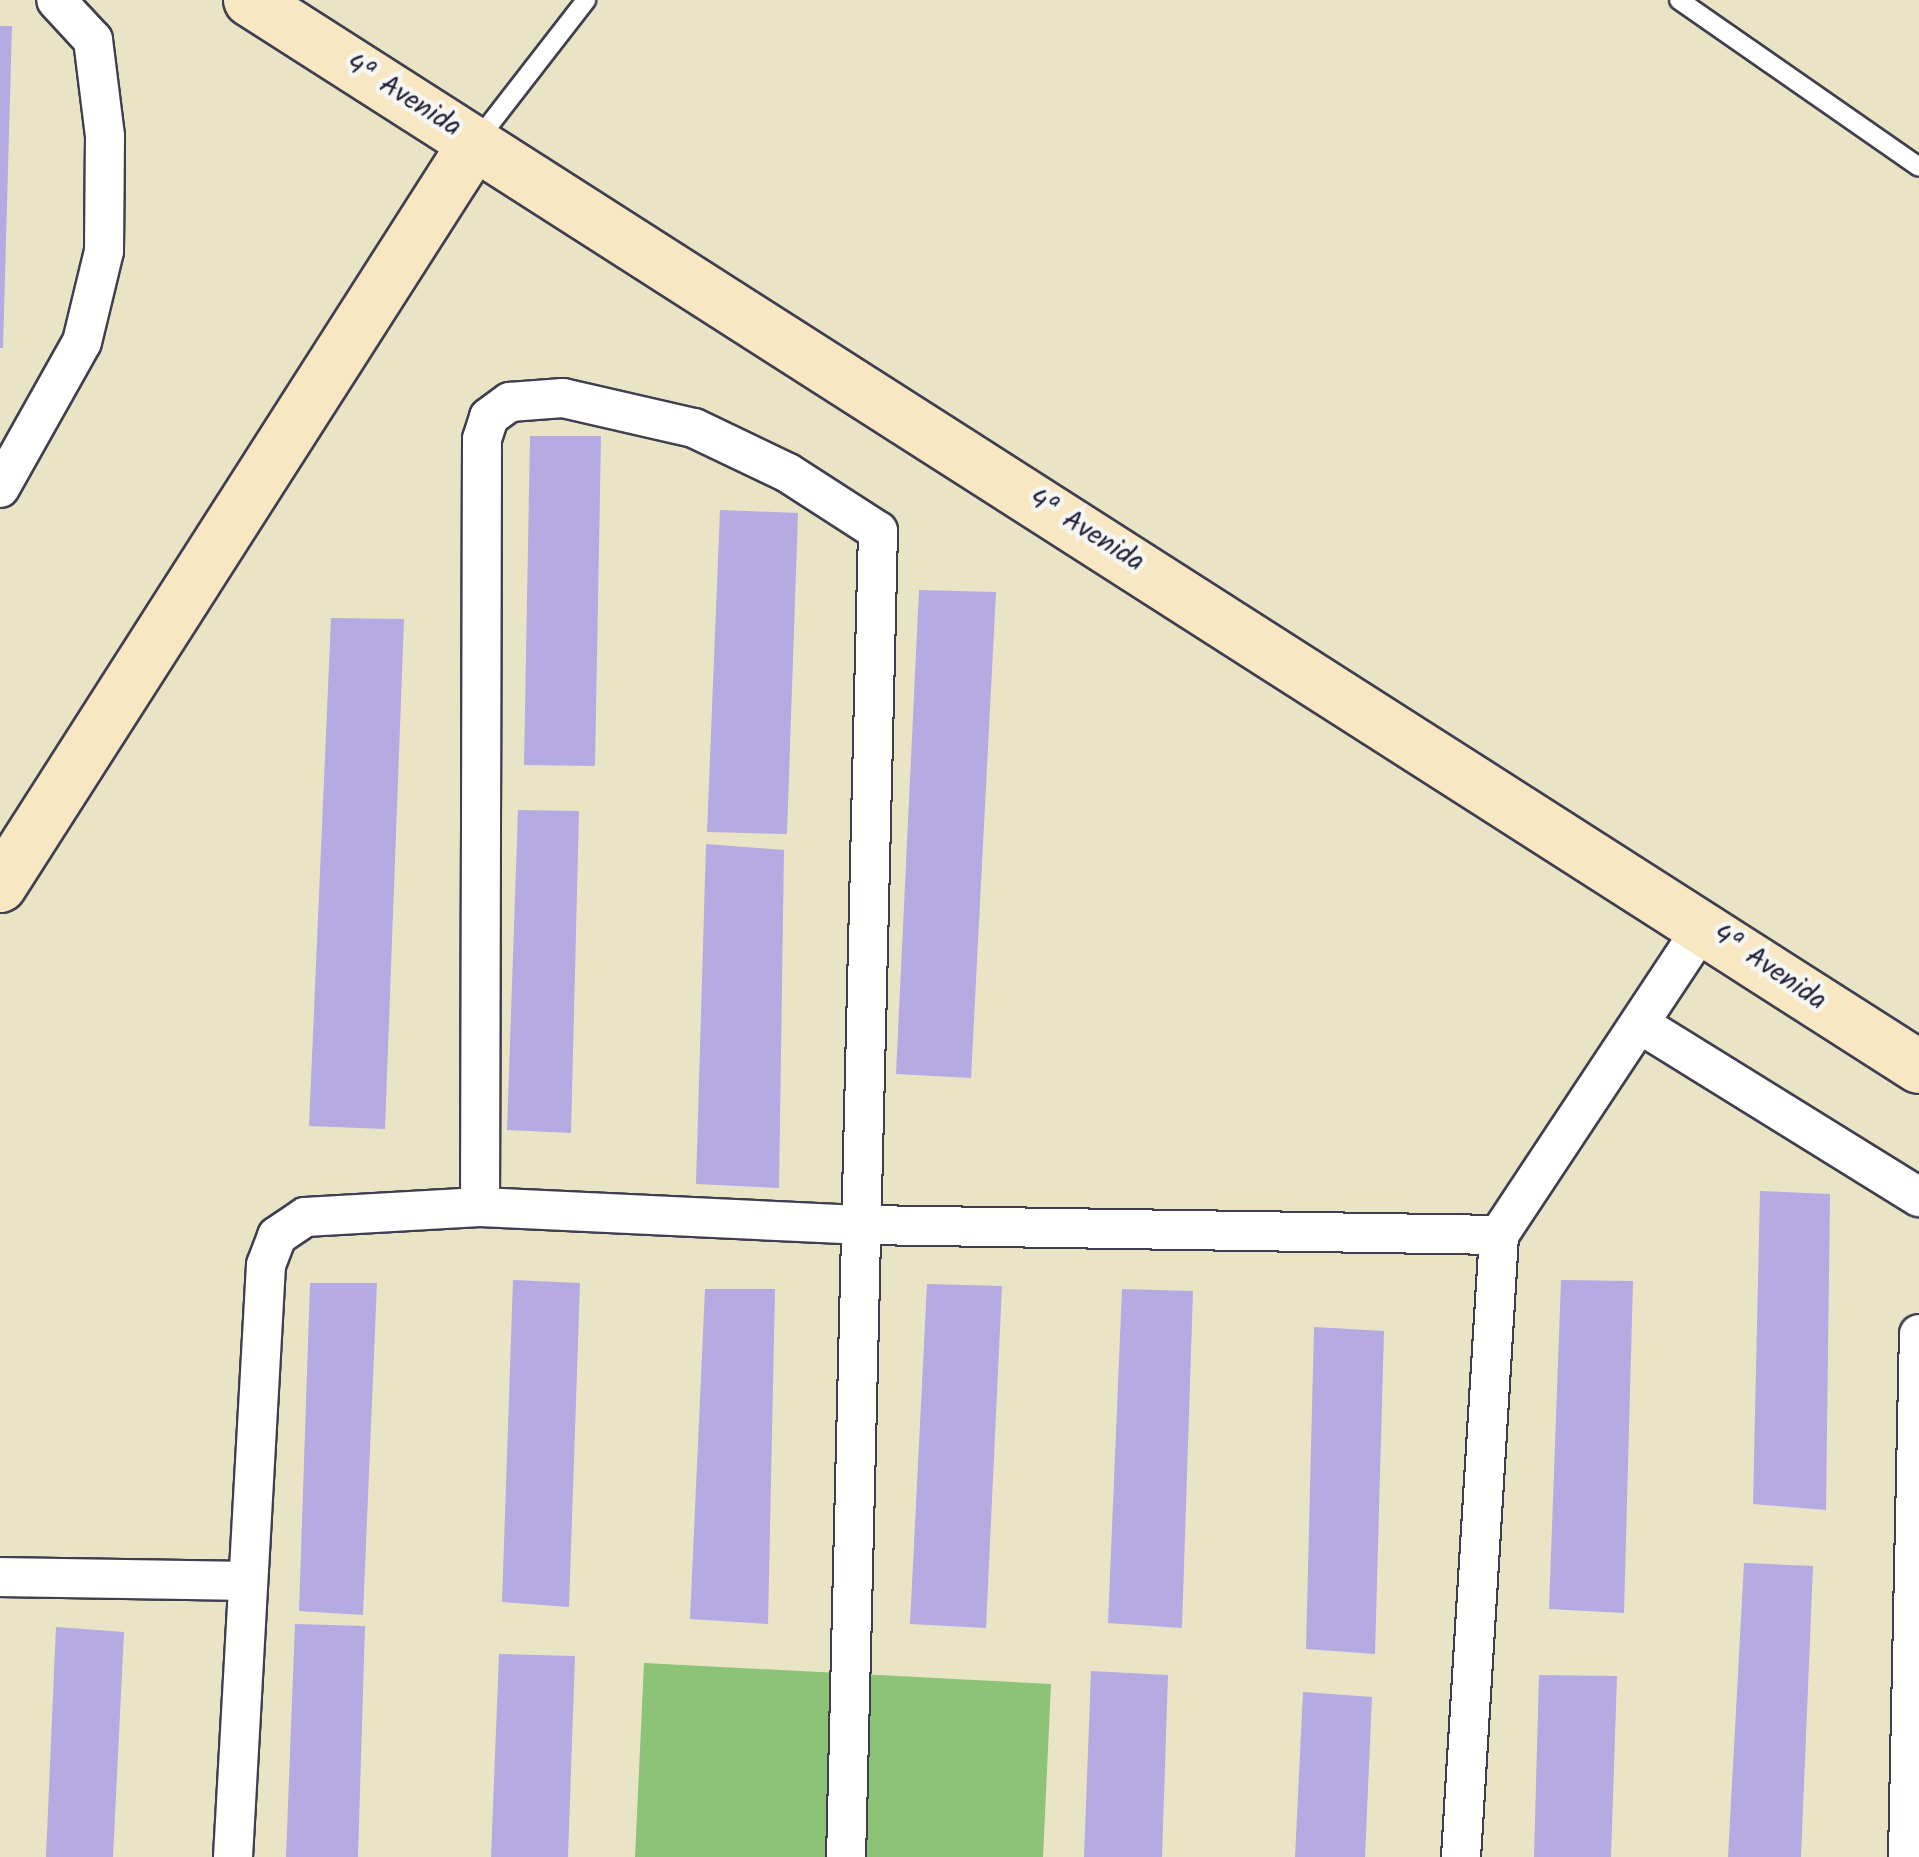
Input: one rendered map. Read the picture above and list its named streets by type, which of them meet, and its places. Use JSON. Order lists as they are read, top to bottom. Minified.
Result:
{"streets":{"street":["4ª Avenida"]}}
